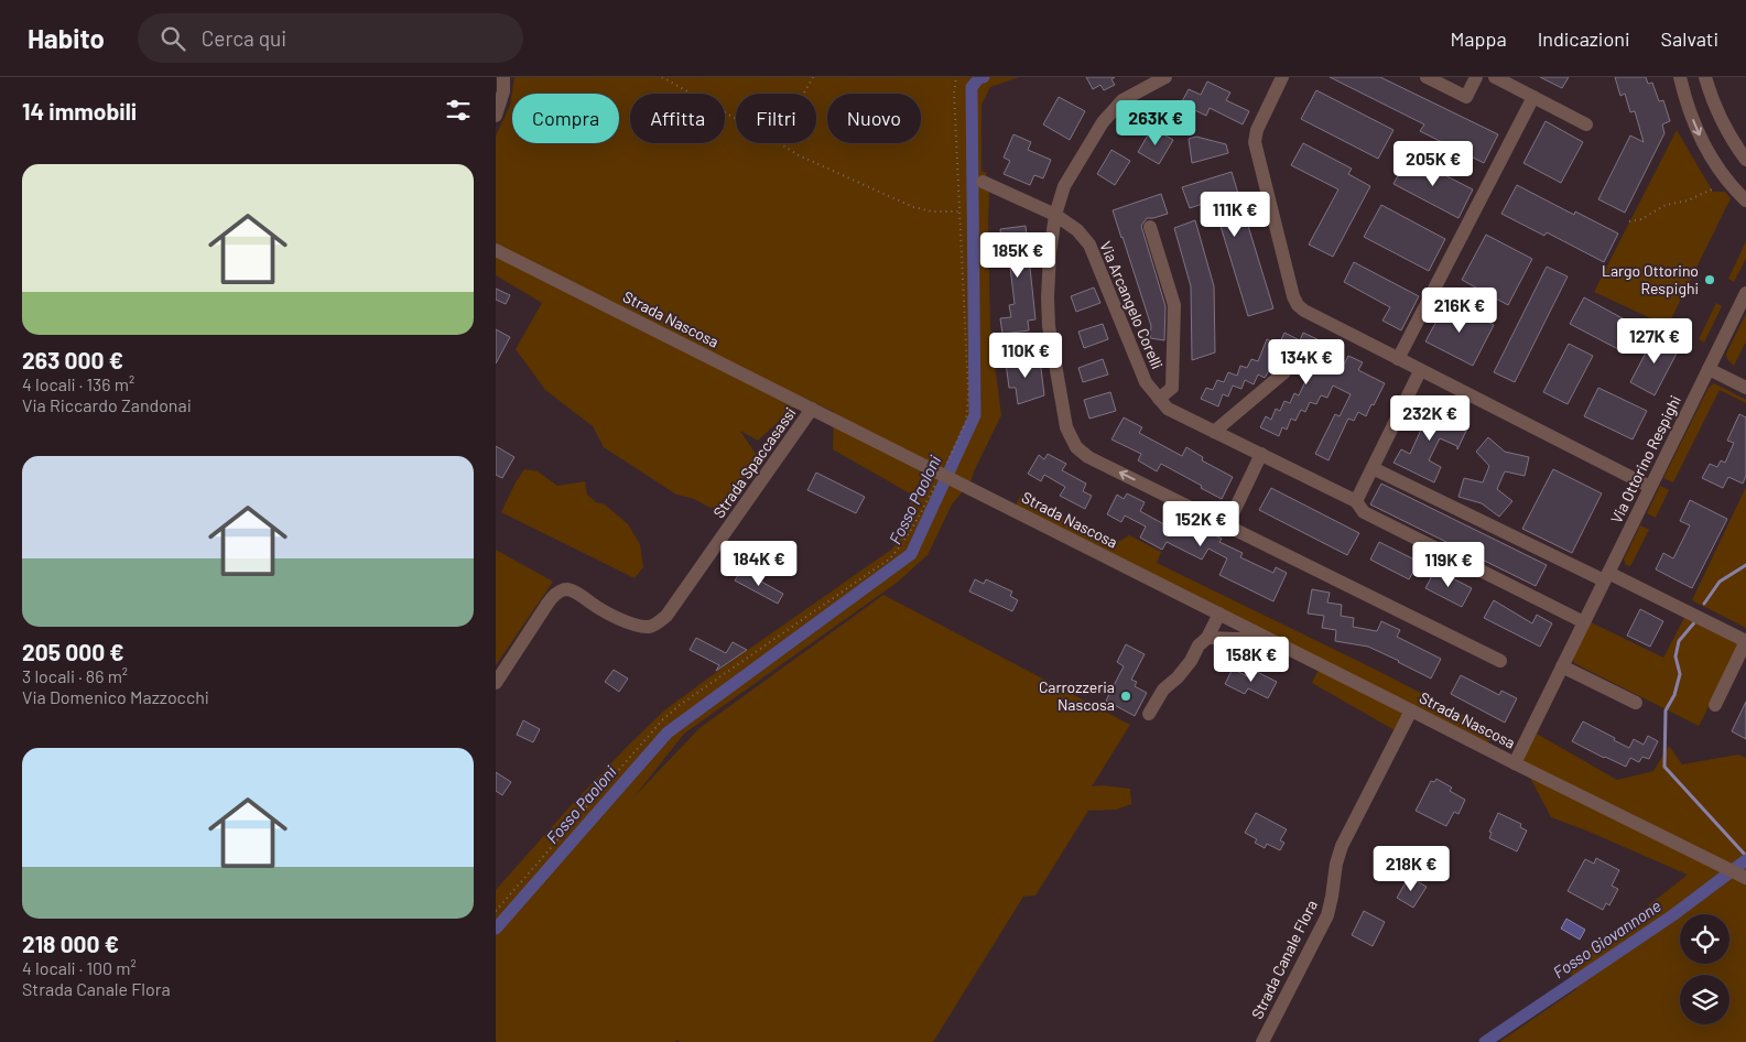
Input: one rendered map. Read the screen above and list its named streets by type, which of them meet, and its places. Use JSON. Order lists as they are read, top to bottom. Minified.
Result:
{"streets":{"street":["Via Arcangelo Corelli","Strada Nascosa","Via Ottorino Respighi","Strada Spaccasassi","Strada Canale Flora"]},"crossings":[["Strada Nascosa","Via Ottorino Respighi"],["Strada Nascosa","Strada Spaccasassi"],["Strada Nascosa","Strada Canale Flora"]],"water":["Fosso Paoloni","Fosso Giovannone"],"places":["Largo Ottorino Respighi","Carrozzeria Nascosa"],"page":{"header":"Habito","search":"Cerca qui","nav":["Mappa","Indicazioni","Salvati"],"heading":"14 immobili","chip":["Compra","Affitta","Filtri","Nuovo"],"price":["263K €","205K €","111K €","185K €","216K €","127K €","110K €","134K €","232K €","152K €","184K €","119K €","158K €","218K €"],"list":[{"name":"263 000 €","note":"4 locali · 136 m² · Via Riccardo Zandonai"},{"name":"205 000 €","note":"3 locali · 86 m² · Via Domenico Mazzocchi"},{"name":"218 000 €","note":"4 locali · 100 m² · Strada Canale Flora"}]}}
